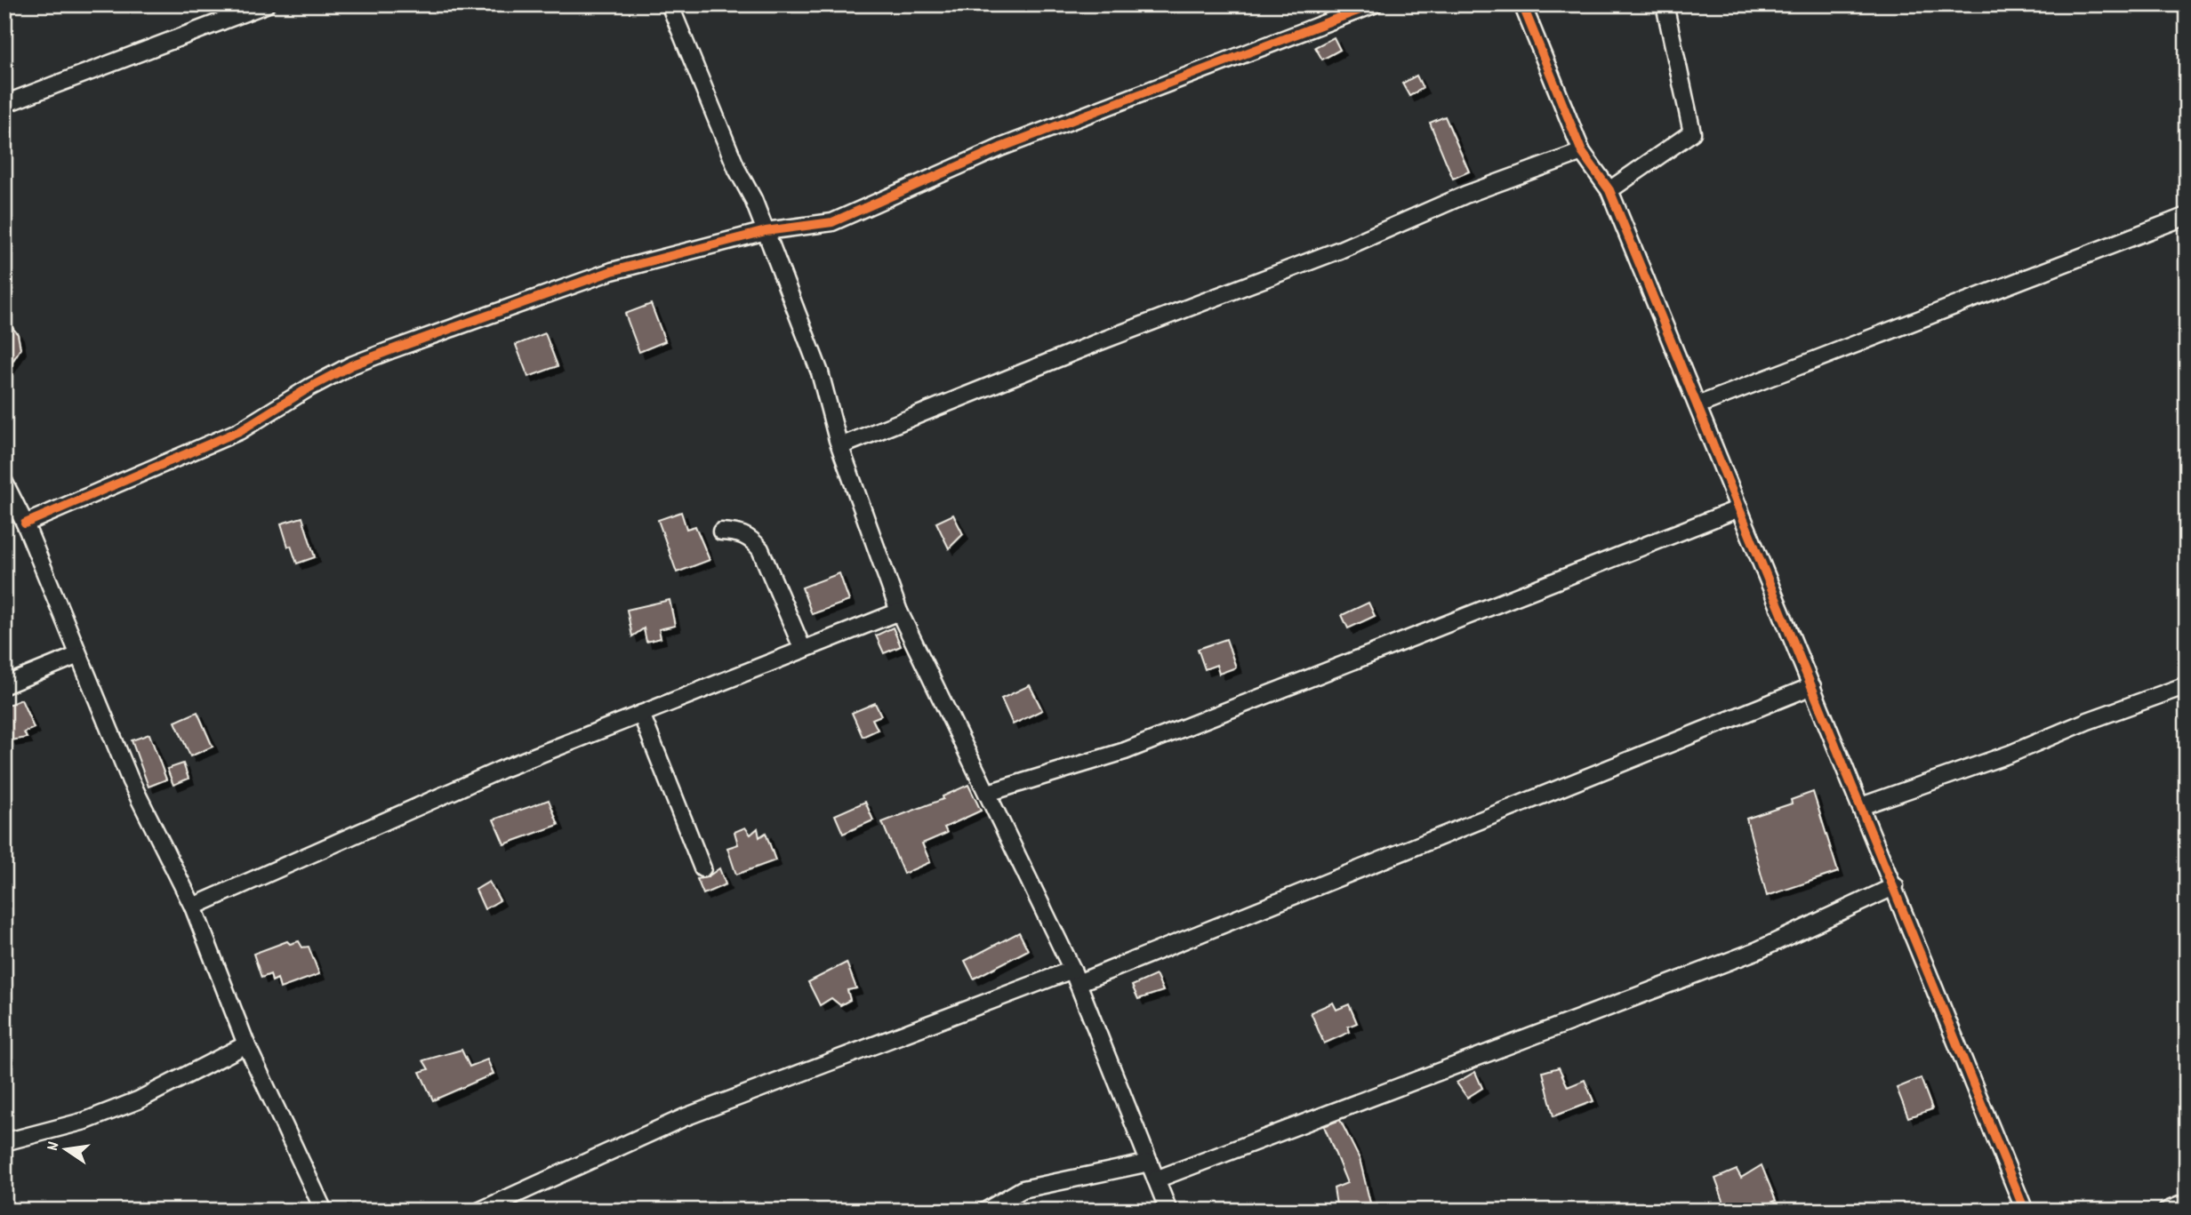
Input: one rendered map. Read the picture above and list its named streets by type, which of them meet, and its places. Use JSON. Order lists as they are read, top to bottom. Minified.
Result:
{"north":"left"}
